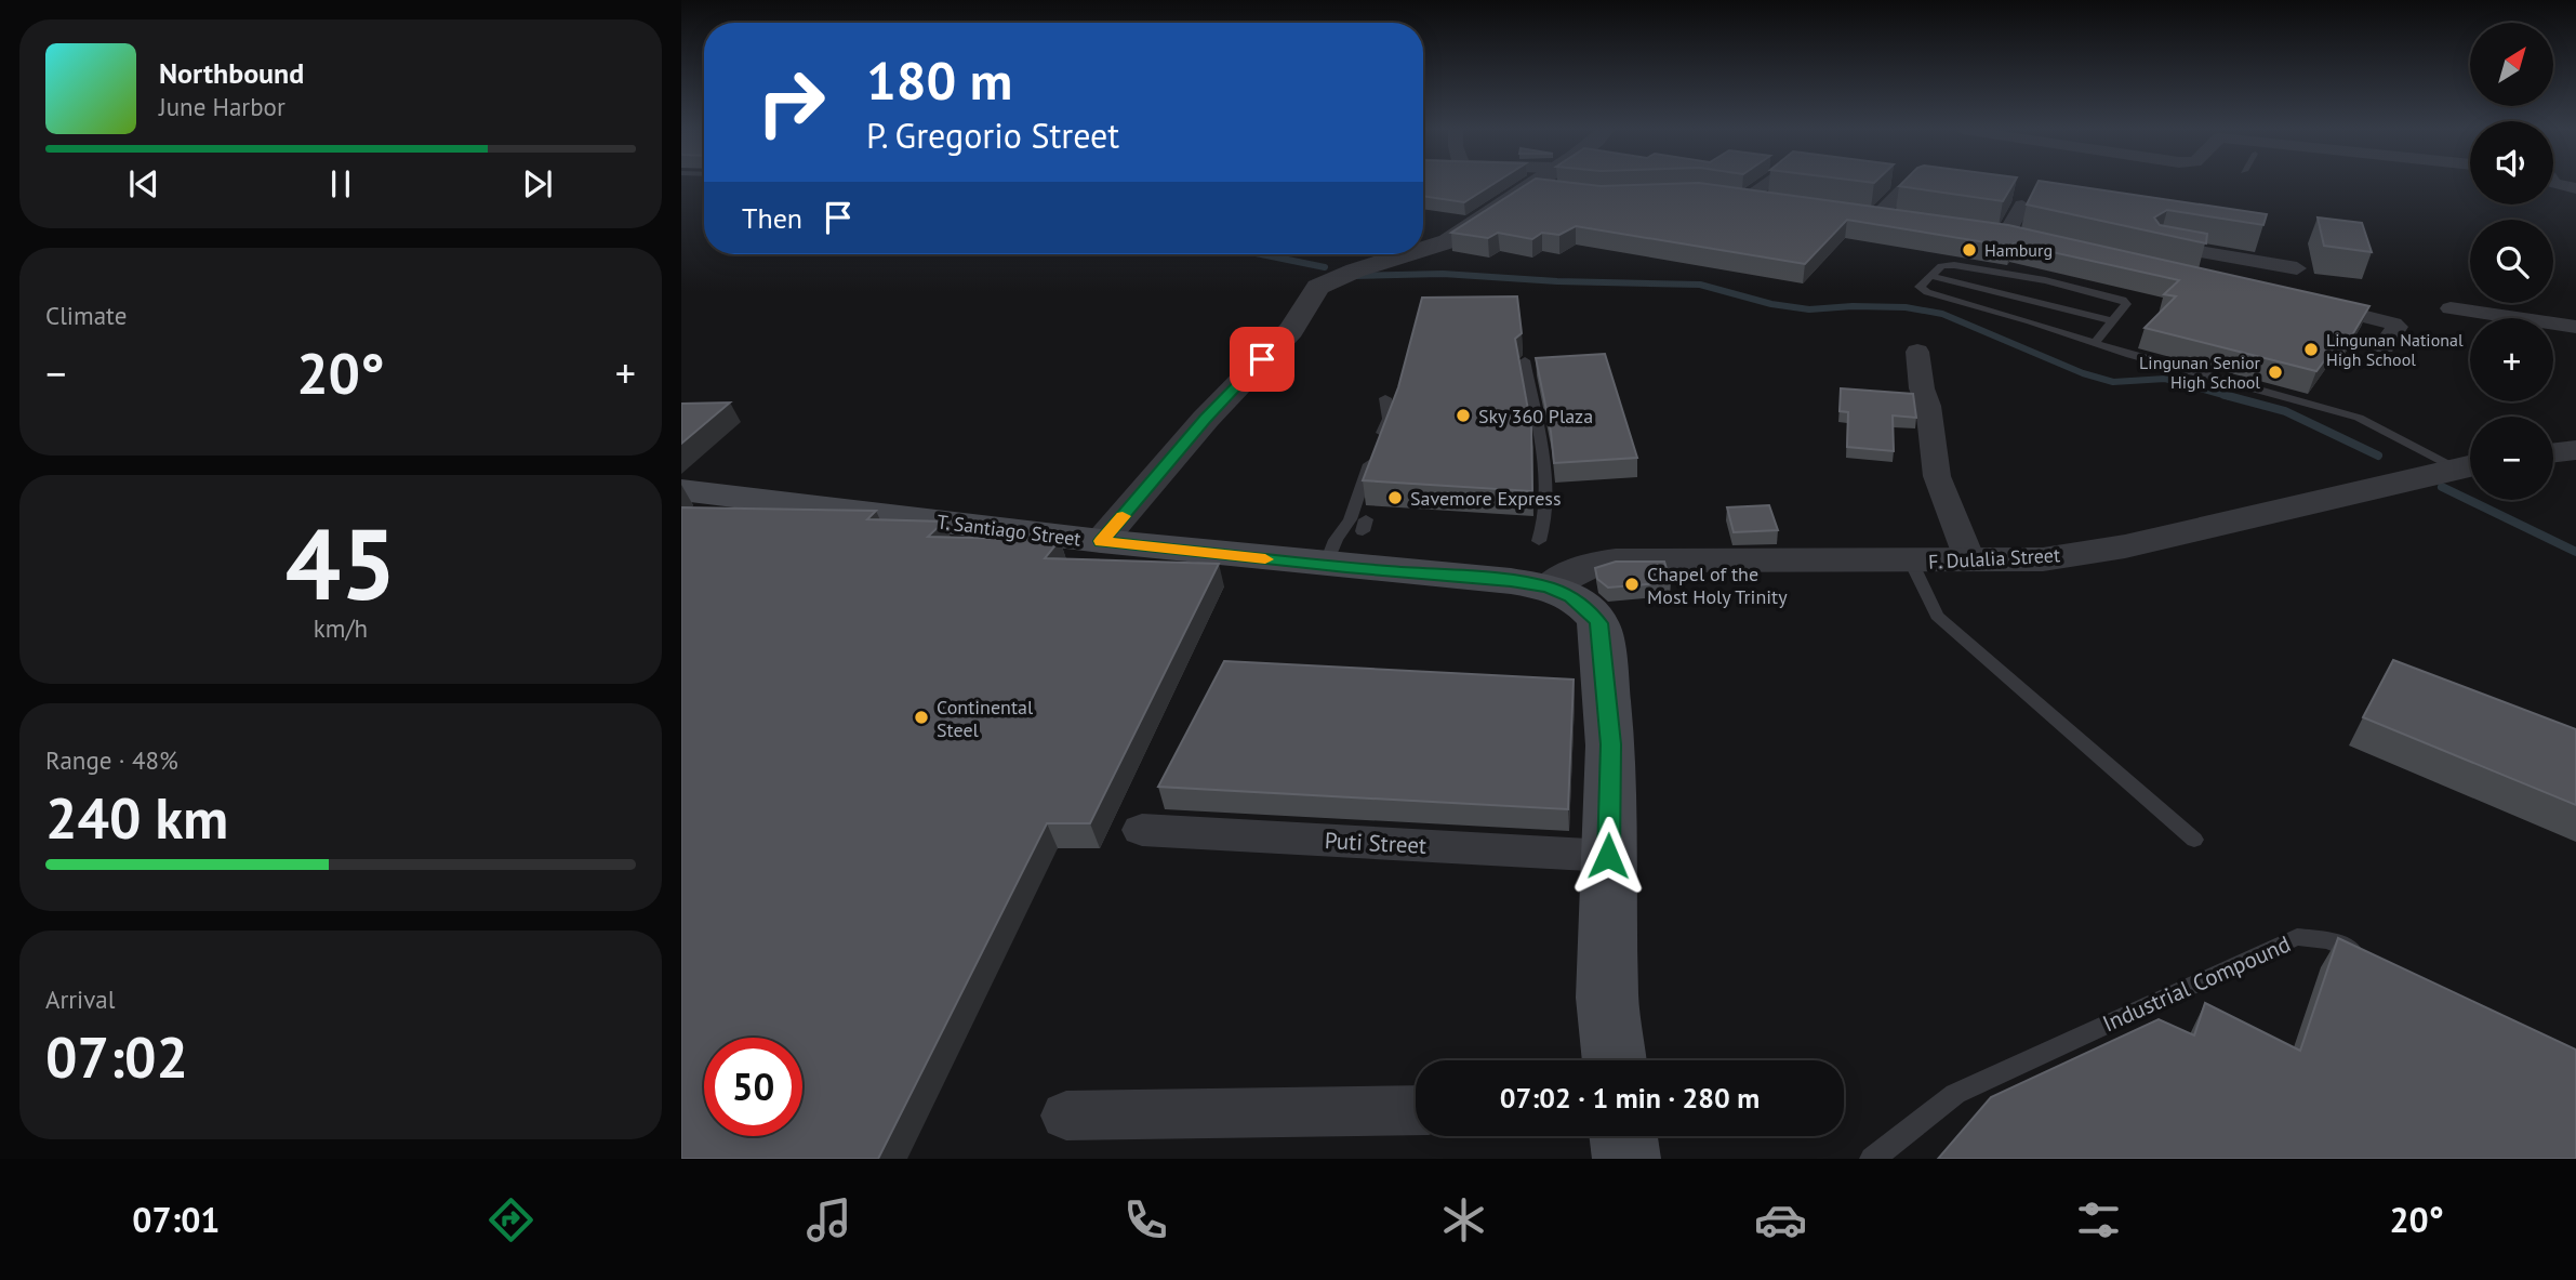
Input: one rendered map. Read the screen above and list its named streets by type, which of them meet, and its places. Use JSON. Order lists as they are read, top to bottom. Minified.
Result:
{"streets":{"main road":["T. Santiago Street"],"street":["F. Dulalia Street","Puti Street"],"lane":["Industrial Compound"]},"crossings":[["T. Santiago Street","F. Dulalia Street"],["T. Santiago Street","Puti Street"]],"places":["Hamburg","Lingunan National High School","Lingunan Senior High School","Sky 360 Plaza","Savemore Express","Chapel of the Most Holy Trinity","Continental Steel"],"north":"top right","page":{"map_buttons":["+","−"],"turn":["180 m","P. Gregorio Street"],"song":["Northbound","June Harbor"],"then":"Then","tile":["Climate",["45","km/h"],["Range · 48%","240 km"],["Arrival","07:02"]],"heat":["−","20°","+"],"limit":"50","trip":"07:02 · 1 min · 280 m","tabs":["07:01","20°"]}}
